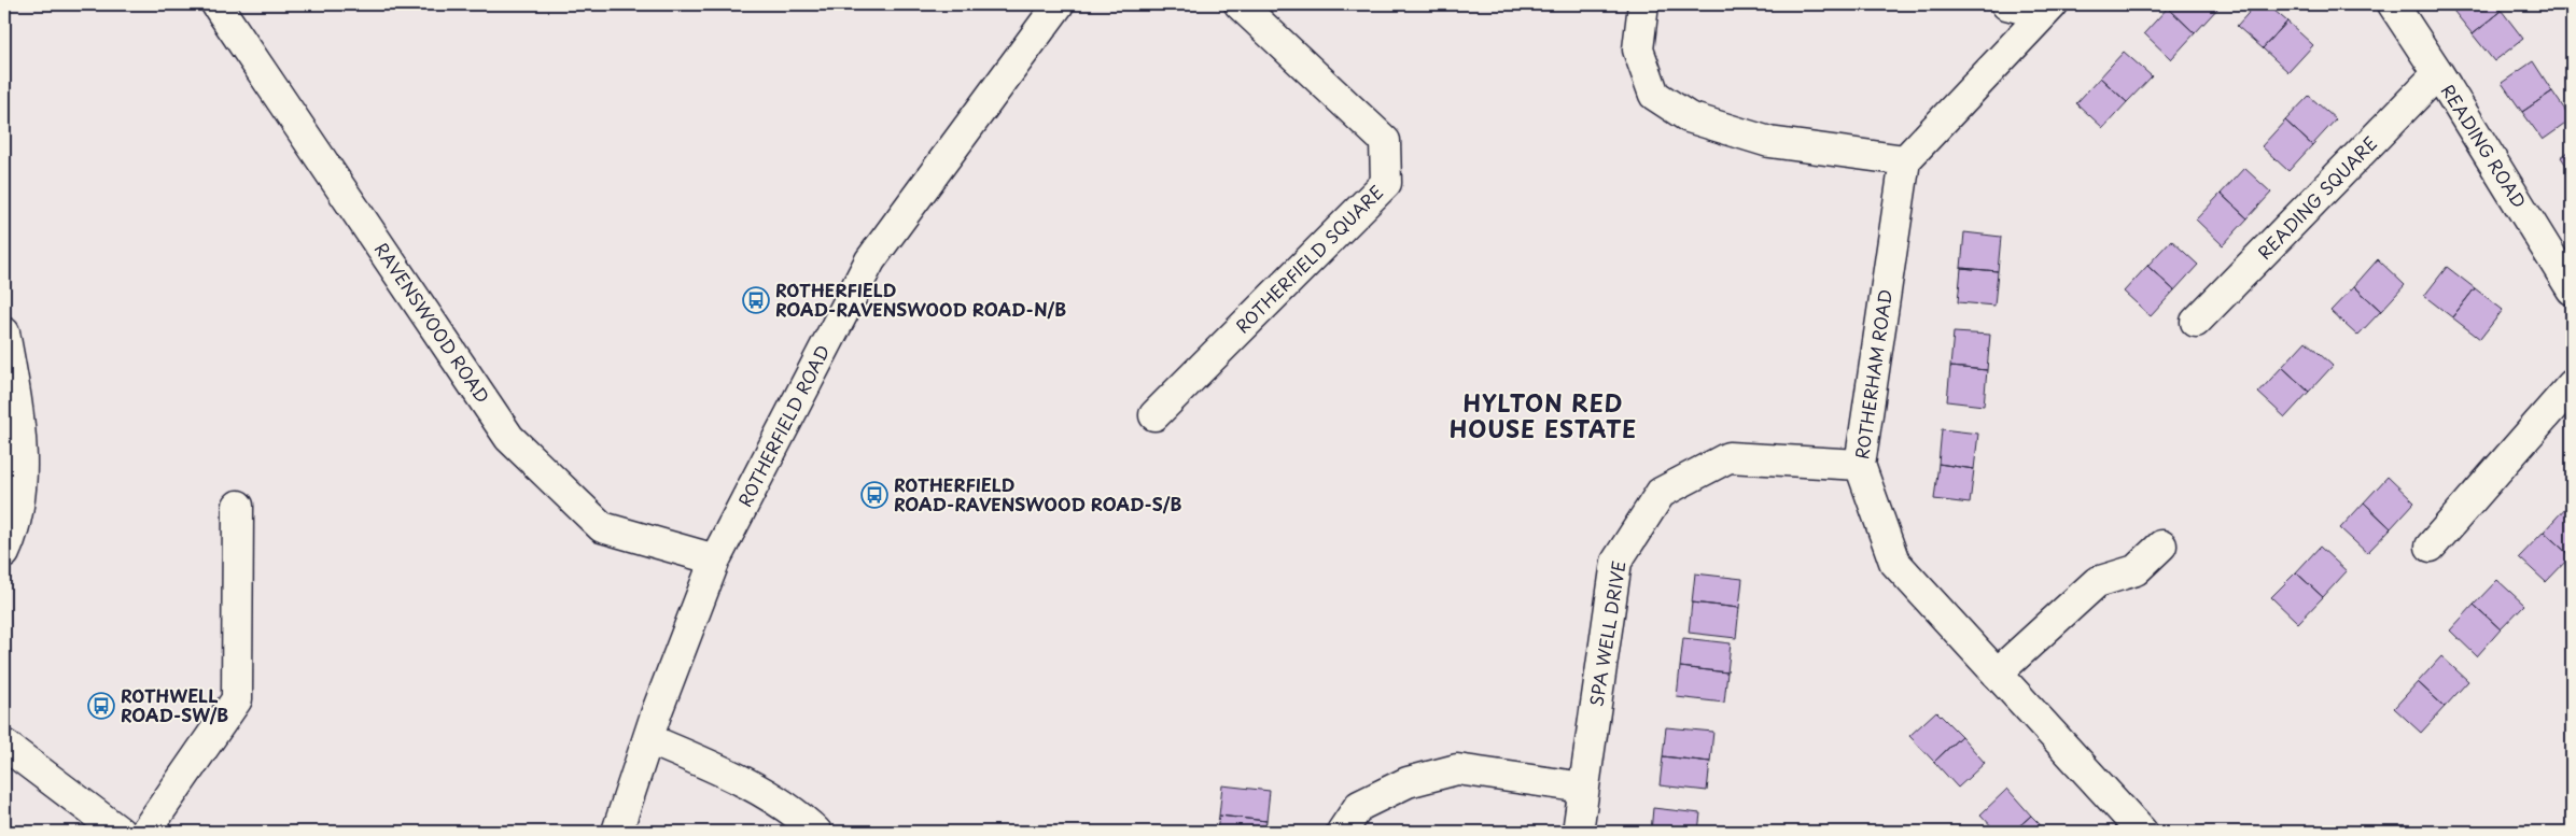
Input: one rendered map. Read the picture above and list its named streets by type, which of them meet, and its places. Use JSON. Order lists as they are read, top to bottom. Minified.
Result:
{"streets":{"street":["READING ROAD","READING SQUARE","ROTHERFIELD SQUARE","RAVENSWOOD ROAD","ROTHERHAM ROAD","ROTHERFIELD ROAD","SPA WELL DRIVE"]},"crossings":[["READING ROAD","READING SQUARE"],["RAVENSWOOD ROAD","ROTHERFIELD ROAD"],["ROTHERHAM ROAD","SPA WELL DRIVE"]],"districts":["HYLTON RED HOUSE ESTATE"],"places":{"bus stop":["ROTHERFIELD ROAD-RAVENSWOOD ROAD-N/B","ROTHERFIELD ROAD-RAVENSWOOD ROAD-S/B","ROTHWELL ROAD-SW/B"]}}
